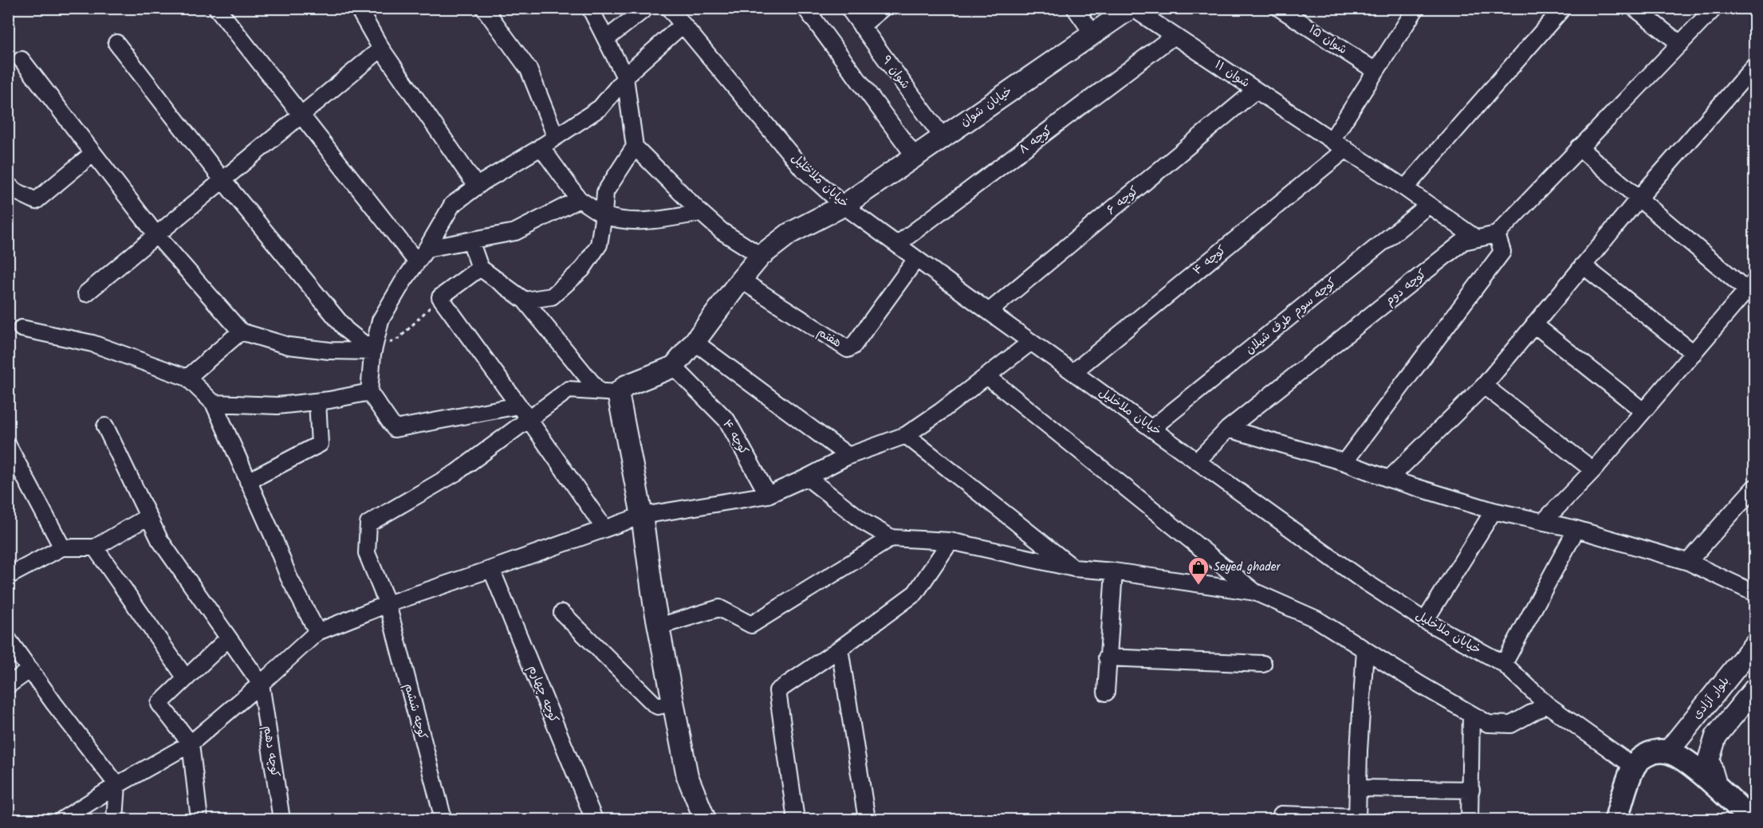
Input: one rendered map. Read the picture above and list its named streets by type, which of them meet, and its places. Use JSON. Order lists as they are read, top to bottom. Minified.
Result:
{"streets":{"street":["شوان ۱۵","شوان ۹","شوان ۱۱","خیابان شوان","کوچه ۸","خیابان ملاخلیل","کوچه ۶","کوچه ۴","کوچه دوم","کوچه سوم طرف شیلان","هفتم","کوچه چهارم","بلوار آزادی","کوچه ششم","کوچه دهم"]},"crossings":[["شوان ۹","خیابان شوان"],["شوان ۱۱","خیابان شوان"],["شوان ۱۱","کوچه ۸"],["شوان ۱۱","کوچه ۶"],["شوان ۱۱","کوچه ۴"],["شوان ۱۱","کوچه دوم"],["شوان ۱۱","کوچه سوم طرف شیلان"],["خیابان شوان","خیابان ملاخلیل"],["خیابان شوان","کوچه ۴"],["خیابان شوان","هفتم"],["کوچه ۸","خیابان ملاخلیل"],["خیابان ملاخلیل","کوچه ۶"],["خیابان ملاخلیل","کوچه ۴"],["خیابان ملاخلیل","کوچه دوم"],["خیابان ملاخلیل","کوچه سوم طرف شیلان"],["خیابان ملاخلیل","هفتم"]],"places":{"shop":["Seyed ghader"]}}
